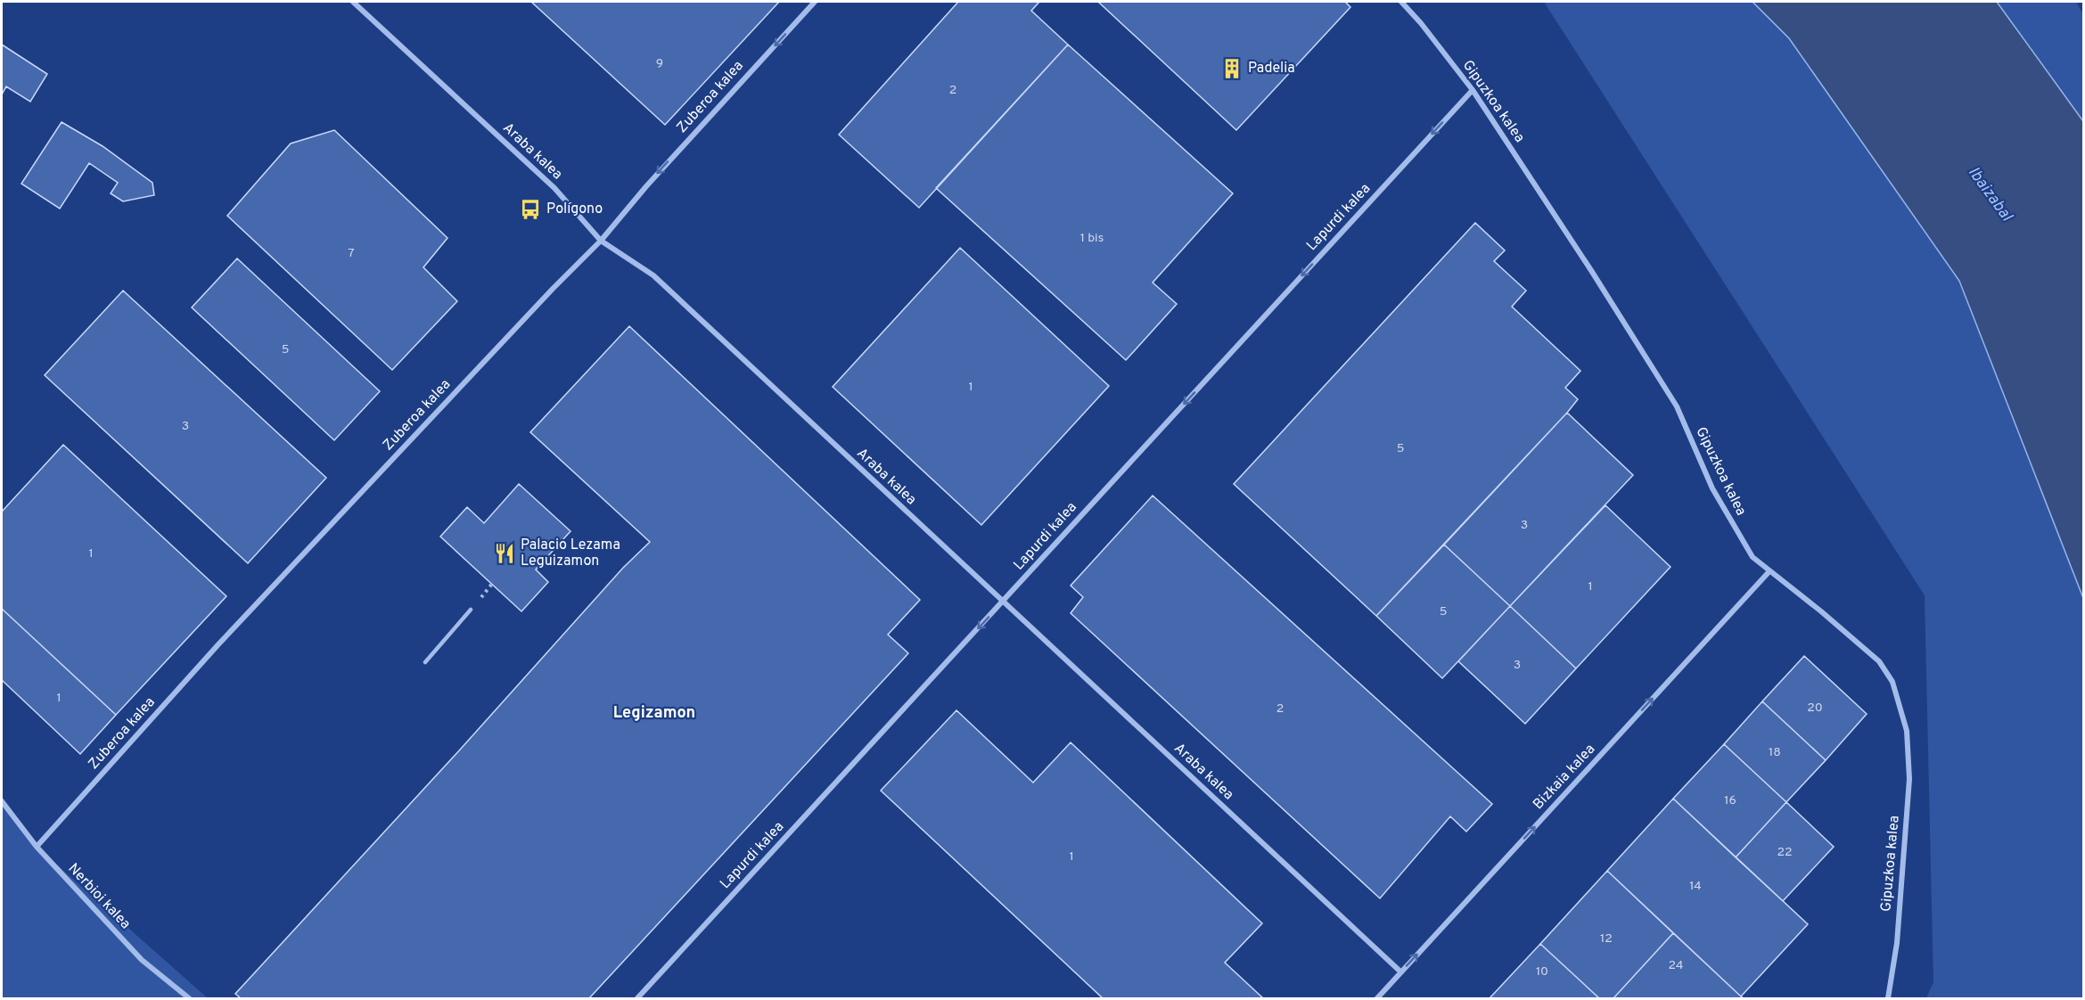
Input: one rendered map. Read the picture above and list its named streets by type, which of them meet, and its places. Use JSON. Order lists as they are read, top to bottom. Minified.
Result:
{"streets":{"street":["Zuberoa kalea","Gipuzkoa kalea","Araba kalea","Lapurdi kalea","Bizkaia kalea","Nerbioi kalea"]},"crossings":[["Zuberoa kalea","Araba kalea"],["Zuberoa kalea","Nerbioi kalea"],["Gipuzkoa kalea","Lapurdi kalea"],["Gipuzkoa kalea","Bizkaia kalea"],["Araba kalea","Lapurdi kalea"],["Araba kalea","Bizkaia kalea"]],"one_way":["Lapurdi kalea","Bizkaia kalea"],"districts":["Legizamon"],"water":["Ibaizabal"],"places":{"building":["Padelia"],"bus stop":["Polígono"],"restaurant":["Palacio Lezama Leguizamon"]},"house_numbers":["9","2","1 bis","7","5","1","3","5","3","1","1","5","3","1","20","2","18","16","22","1","14","12","24","10"]}
